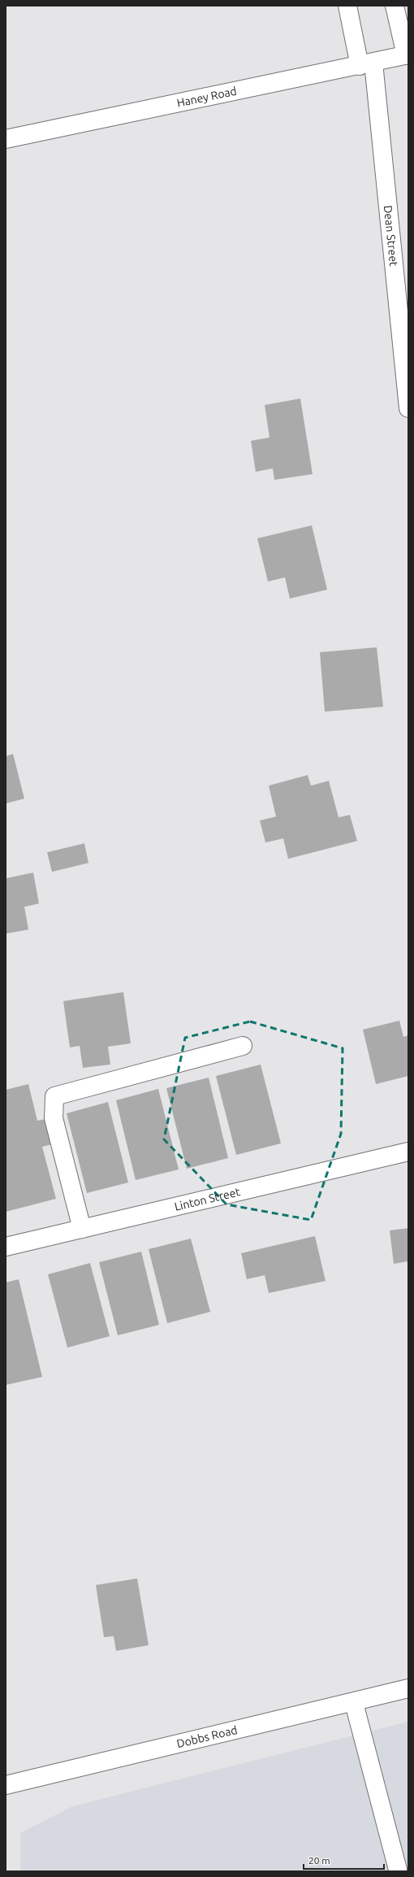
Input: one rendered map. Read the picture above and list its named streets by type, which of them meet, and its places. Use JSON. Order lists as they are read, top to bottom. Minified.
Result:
{"streets":{"street":["Haney Road","Dean Street","Linton Street","Dobbs Road"]},"crossings":[["Haney Road","Dean Street"]],"scale_bar":"20 m"}
